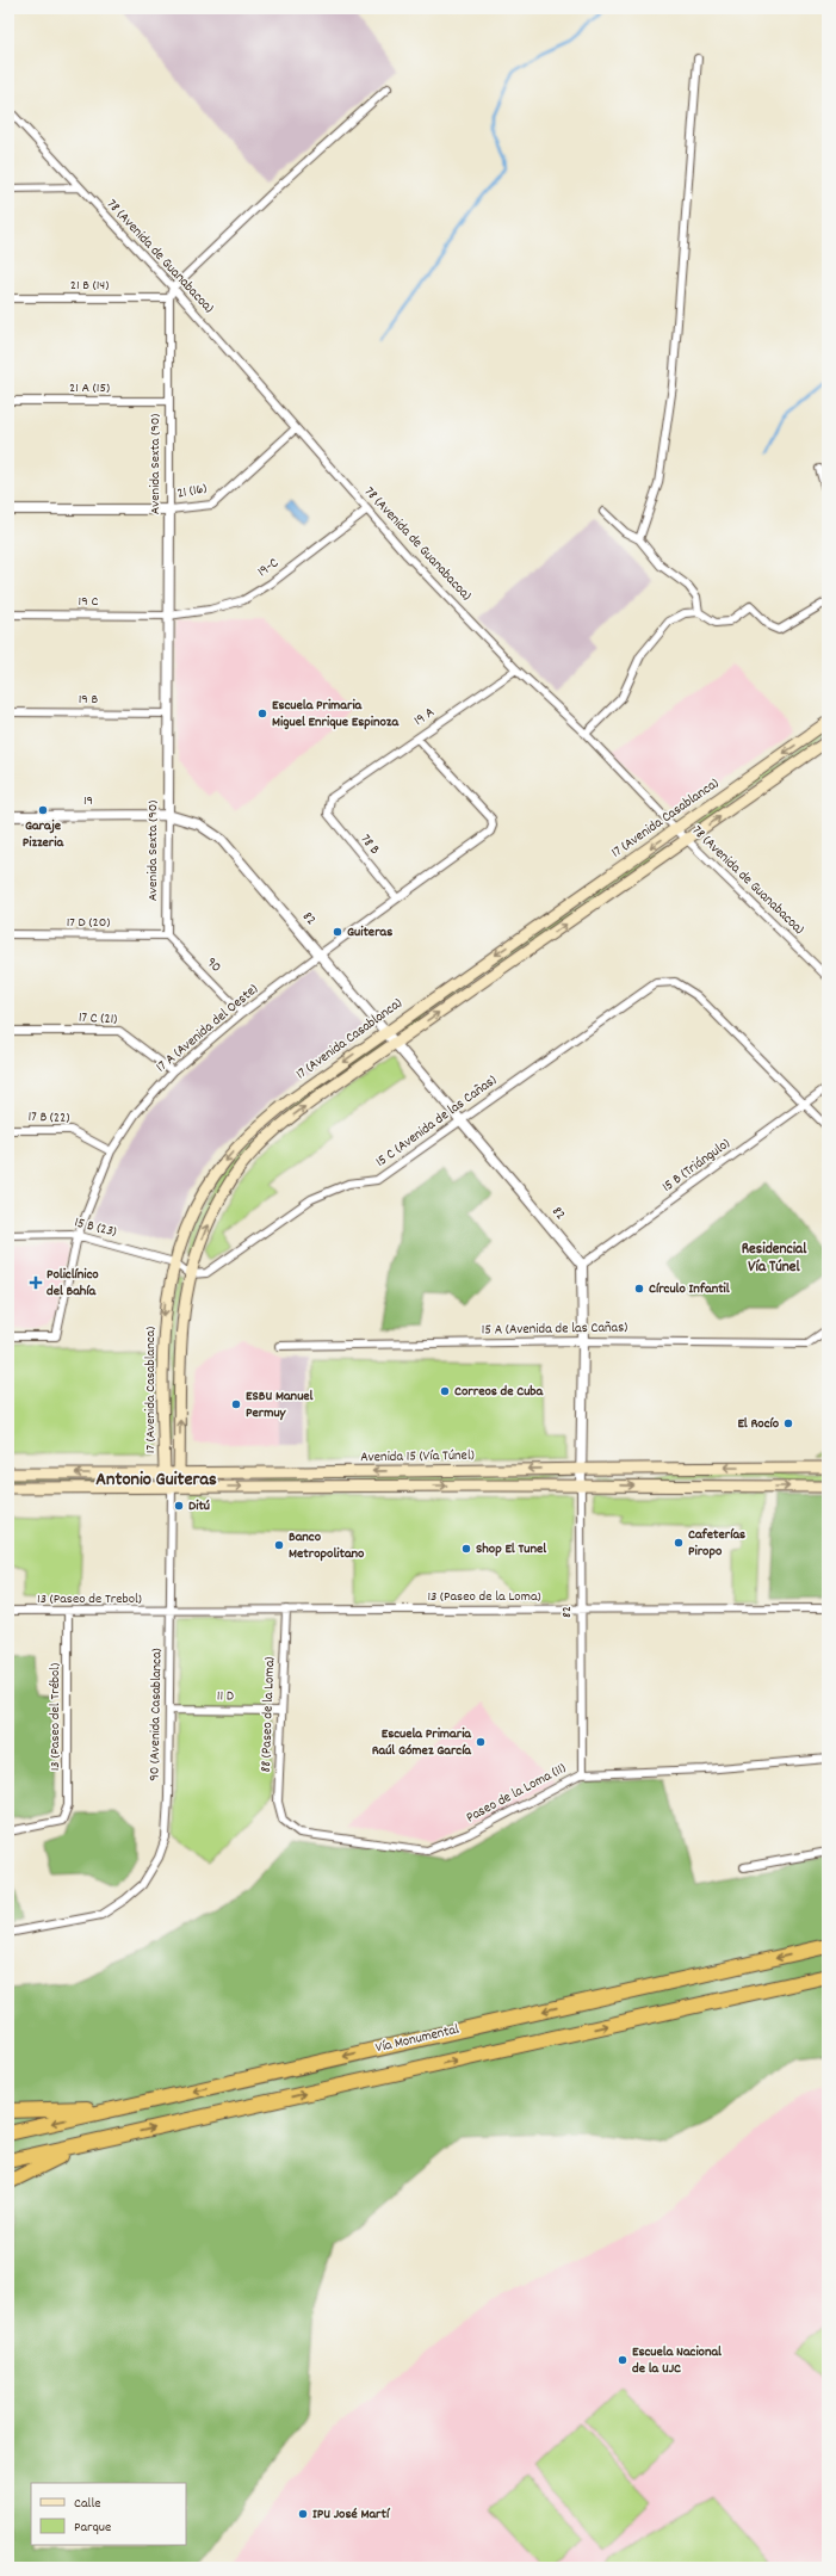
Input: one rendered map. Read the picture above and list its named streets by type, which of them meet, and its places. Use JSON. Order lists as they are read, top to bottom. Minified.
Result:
{"streets":{"highway":["Vía Monumental"],"main road":["17 (Avenida Casablanca)","Avenida 15 (Vía Túnel)"],"street":["78 (Avenida de Guanabacoa)","21 B (14)","21 A (15)","Avenida Sexta (90)","21 (16)","19-C","19 C","19 B","19 A","19","78 B","82","17 D (20)","90","17 C (21)","17 A (Avenida del Oeste)","17 B (22)","15 C (Avenida de las Cañas)","15 B (Triángulo)","15 B (23)","15 A (Avenida de las Cañas)","13 (Paseo de la Loma)","13 (Paseo de Trebol)","11 D","90 (Avenida Casablanca)","88 (Paseo de la Loma)","13 (Paseo del Trébol)","Paseo de la Loma (11)"]},"crossings":[["78 (Avenida de Guanabacoa)","Avenida Sexta (90)"],["78 (Avenida de Guanabacoa)","21 (16)"],["78 (Avenida de Guanabacoa)","19-C"],["78 (Avenida de Guanabacoa)","19 A"],["78 (Avenida de Guanabacoa)","17 (Avenida Casablanca)"],["21 B (14)","Avenida Sexta (90)"],["21 A (15)","Avenida Sexta (90)"],["Avenida Sexta (90)","21 (16)"],["Avenida Sexta (90)","19-C"],["Avenida Sexta (90)","19 C"],["Avenida Sexta (90)","19 B"],["Avenida Sexta (90)","19"],["Avenida Sexta (90)","82"],["Avenida Sexta (90)","17 D (20)"],["Avenida Sexta (90)","90"],["19-C","19 C"],["19 A","78 B"],["19 A","17 A (Avenida del Oeste)"],["19","82"],["17 (Avenida Casablanca)","82"],["17 (Avenida Casablanca)","15 C (Avenida de las Cañas)"],["17 (Avenida Casablanca)","15 B (23)"],["17 (Avenida Casablanca)","Avenida 15 (Vía Túnel)"],["17 (Avenida Casablanca)","90 (Avenida Casablanca)"],["78 B","17 A (Avenida del Oeste)"],["82","17 A (Avenida del Oeste)"],["82","15 C (Avenida de las Cañas)"],["82","15 B (Triángulo)"],["82","15 A (Avenida de las Cañas)"],["82","Avenida 15 (Vía Túnel)"],["82","13 (Paseo de la Loma)"],["82","Paseo de la Loma (11)"],["17 D (20)","90"],["90","17 A (Avenida del Oeste)"],["17 C (21)","17 A (Avenida del Oeste)"],["17 A (Avenida del Oeste)","17 B (22)"],["17 A (Avenida del Oeste)","15 B (23)"],["15 C (Avenida de las Cañas)","15 B (Triángulo)"],["Avenida 15 (Vía Túnel)","90 (Avenida Casablanca)"],["13 (Paseo de la Loma)","13 (Paseo de Trebol)"],["13 (Paseo de la Loma)","90 (Avenida Casablanca)"],["13 (Paseo de la Loma)","88 (Paseo de la Loma)"],["13 (Paseo de Trebol)","90 (Avenida Casablanca)"],["13 (Paseo de Trebol)","13 (Paseo del Trébol)"],["11 D","90 (Avenida Casablanca)"],["11 D","88 (Paseo de la Loma)"],["88 (Paseo de la Loma)","Paseo de la Loma (11)"]],"districts":["Residencial Vía Túnel","Antonio Guiteras"],"places":{"other":["Escuela Primaria Miguel Enrique Espinoza","Garaje Pizzeria","Guiteras","Círculo Infantil","Correos de Cuba","ESBU Manuel Permuy","El Rocío","Ditú","Cafeterías Piropo","Banco Metropolitano","Shop El Tunel","Escuela Primaria Raúl Gómez García","Escuela Nacional de la UJC","IPU José Martí"],"health":["Policlínico del Bahía"]},"legend":["Calle","Parque"]}
